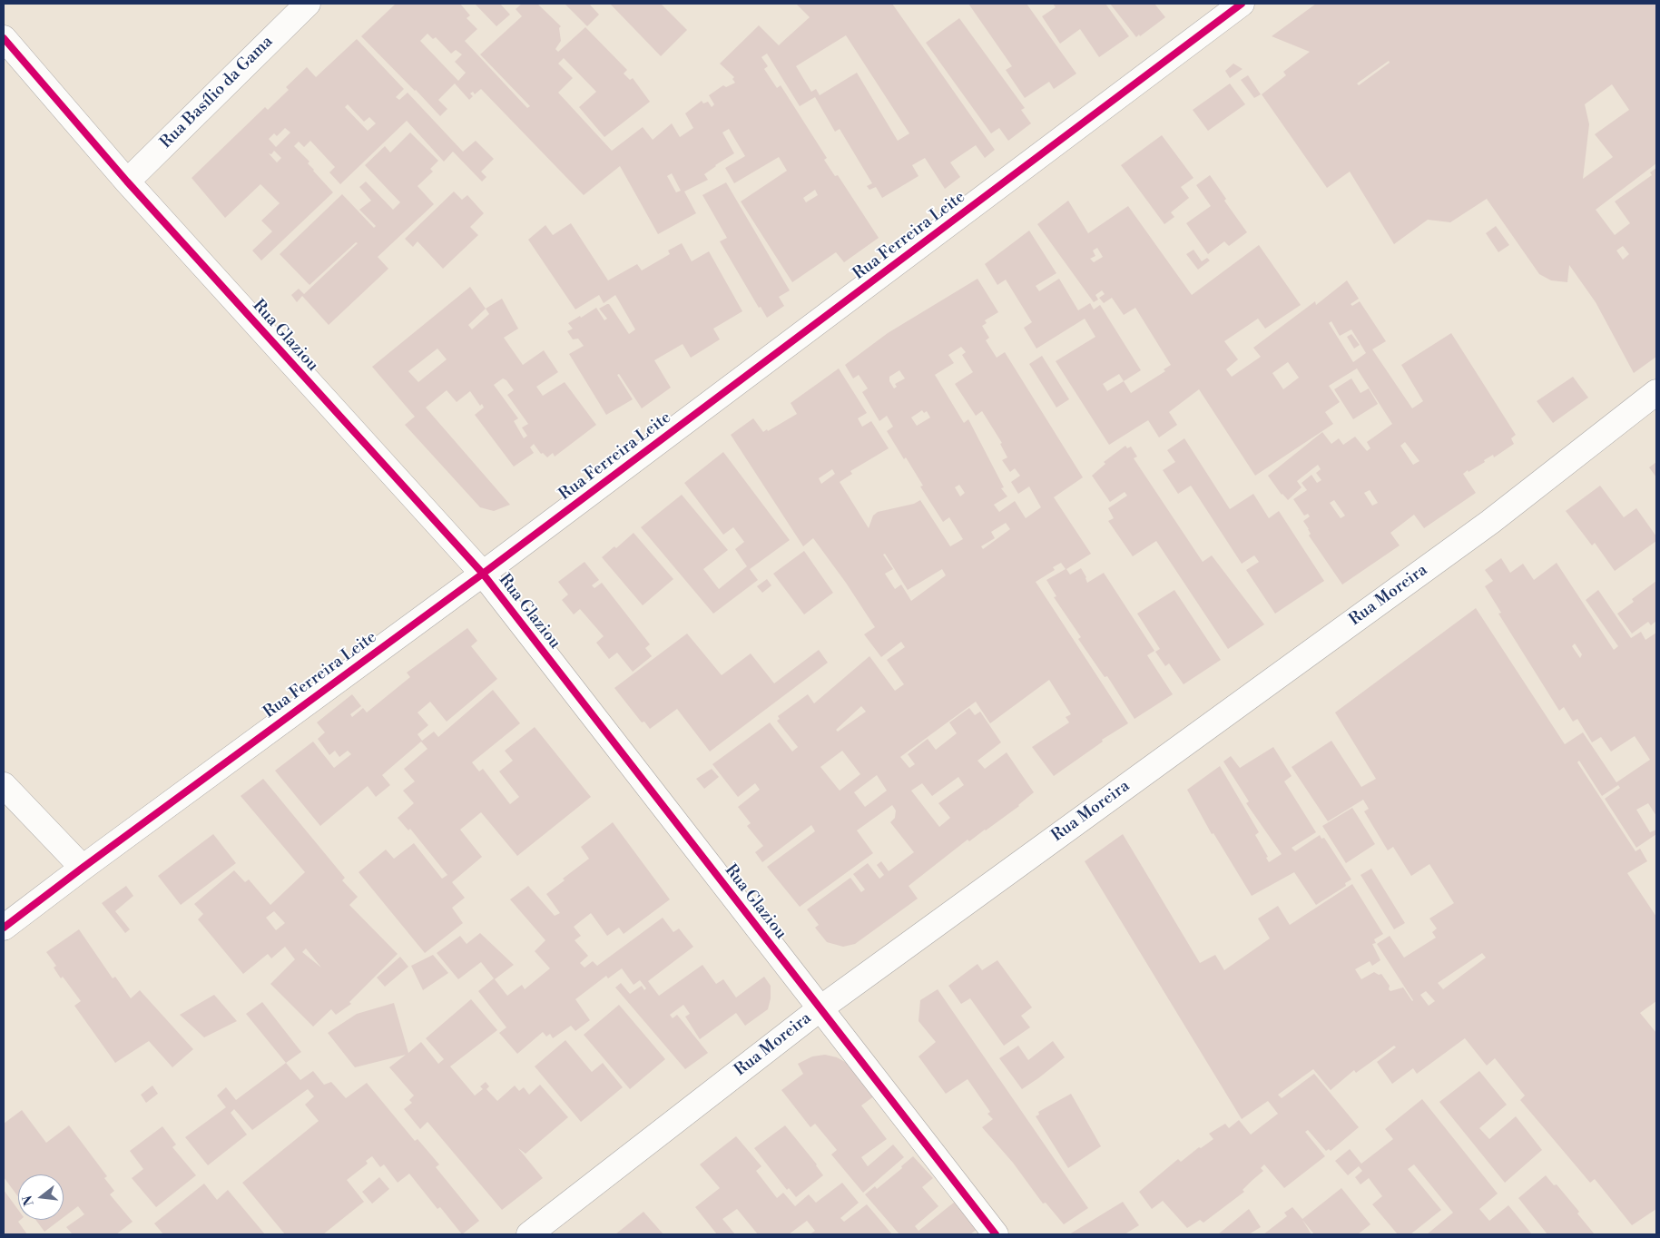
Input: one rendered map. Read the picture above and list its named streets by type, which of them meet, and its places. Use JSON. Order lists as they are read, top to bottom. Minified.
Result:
{"streets":{"street":["Rua Basílio da Gama","Rua Ferreira Leite","Rua Glaziou","Rua Moreira"]},"crossings":[["Rua Basílio da Gama","Rua Glaziou"],["Rua Ferreira Leite","Rua Glaziou"],["Rua Glaziou","Rua Moreira"]],"north":"left"}
